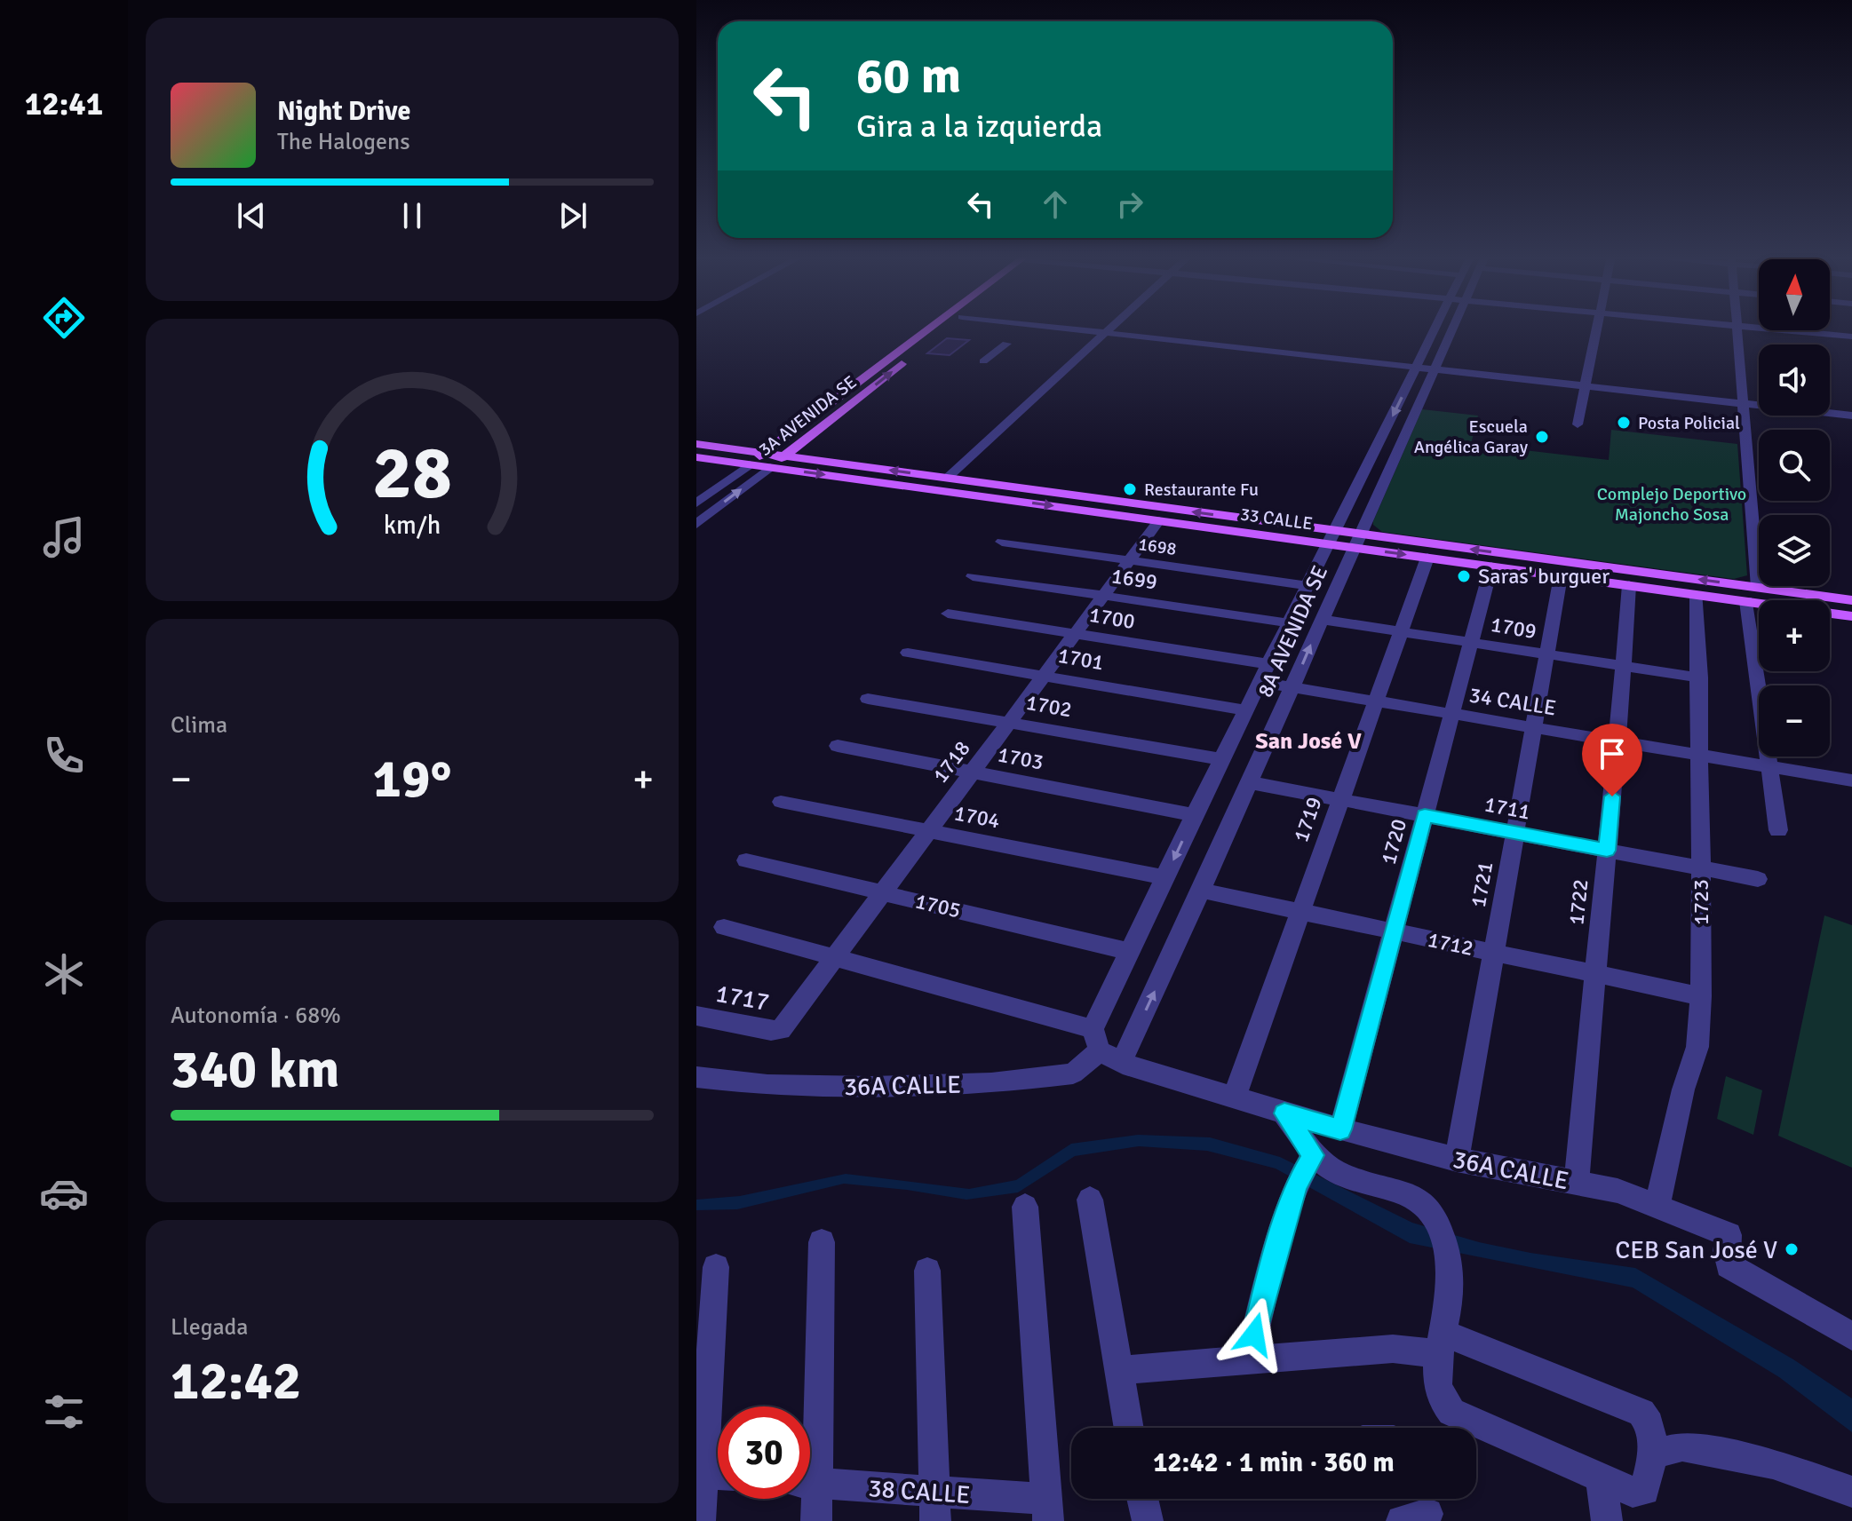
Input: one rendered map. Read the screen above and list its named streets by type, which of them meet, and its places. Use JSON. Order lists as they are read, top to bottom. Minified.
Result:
{"streets":{"main road":["3A AVENIDA SE","33 CALLE"],"street":["1698","1699","1700","1709","8A AVENIDA SE","1701","34 CALLE","1702","1703","1718","1711","1704","1719","1720","1721","1722","1723","1705","1712","1717","36A CALLE","38 CALLE"]},"crossings":[["3A AVENIDA SE","33 CALLE"],["33 CALLE","8A AVENIDA SE"],["33 CALLE","1718"],["33 CALLE","1719"],["33 CALLE","1720"],["33 CALLE","1721"],["33 CALLE","1722"],["33 CALLE","1723"],["1698","8A AVENIDA SE"],["1698","1718"],["1699","8A AVENIDA SE"],["1699","1718"],["1700","8A AVENIDA SE"],["1700","1718"],["1709","8A AVENIDA SE"],["1709","1719"],["1709","1720"],["1709","1721"],["1709","1722"],["1709","1723"],["8A AVENIDA SE","1701"],["8A AVENIDA SE","34 CALLE"],["8A AVENIDA SE","1702"],["8A AVENIDA SE","1703"],["8A AVENIDA SE","1711"],["8A AVENIDA SE","1704"],["8A AVENIDA SE","1705"],["8A AVENIDA SE","1712"],["8A AVENIDA SE","36A CALLE"],["1701","1718"],["34 CALLE","1719"],["34 CALLE","1720"],["34 CALLE","1721"],["34 CALLE","1722"],["34 CALLE","1723"],["1702","1718"],["1703","1718"],["1718","1704"],["1718","1705"],["1718","1717"],["1718","36A CALLE"],["1711","1719"],["1711","1720"],["1711","1721"],["1711","1722"],["1711","1723"],["1719","1712"],["1719","36A CALLE"],["1720","1712"],["1720","36A CALLE"],["1721","1712"],["1721","36A CALLE"],["1722","1712"],["1722","36A CALLE"],["1723","1712"],["1723","36A CALLE"]],"districts":["San José V"],"parks":["Complejo Deportivo Majoncho Sosa"],"places":["Posta Policial","Escuela Angélica Garay","Restaurante Fu","Saras' burguer","CEB San José V"],"north":"top","page":{"tabs":"12:41","turn":["60 m","Gira a la izquierda"],"song":["Night Drive","The Halogens"],"map_buttons":["+","−"],"tile":["Clima",["Autonomía · 68%","340 km"],["Llegada","12:42"]],"heat":["−","19°","+"],"limit":"30","trip":"12:42 · 1 min · 360 m","gauge":["28","km/h"]}}
